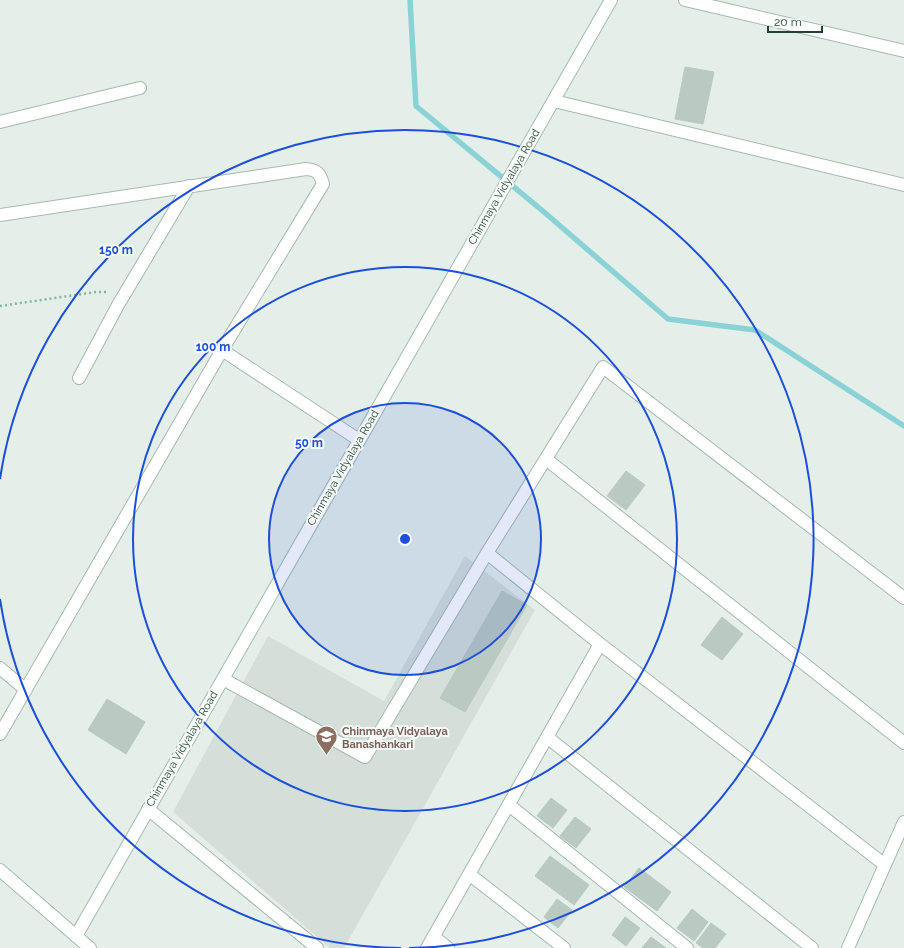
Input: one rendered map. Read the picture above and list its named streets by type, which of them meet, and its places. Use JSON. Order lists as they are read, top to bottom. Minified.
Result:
{"streets":{"street":["Chinmaya Vidyalaya Road"]},"places":{"school or university":["Chinmaya Vidyalaya Banashankari"]},"scale_bar":"20 m","rings":["150 m","100 m","50 m"]}
